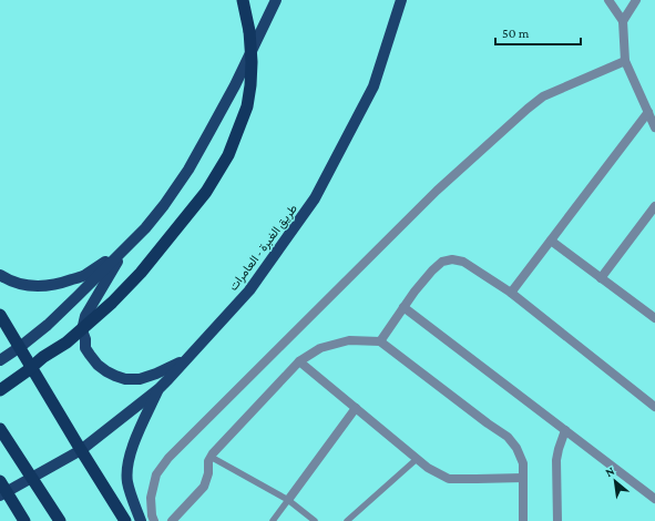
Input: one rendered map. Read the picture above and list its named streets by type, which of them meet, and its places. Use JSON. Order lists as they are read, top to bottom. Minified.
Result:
{"streets":{"main road":["طريق الغبرة - العامرات"]},"scale_bar":"50 m","north":"top left"}
